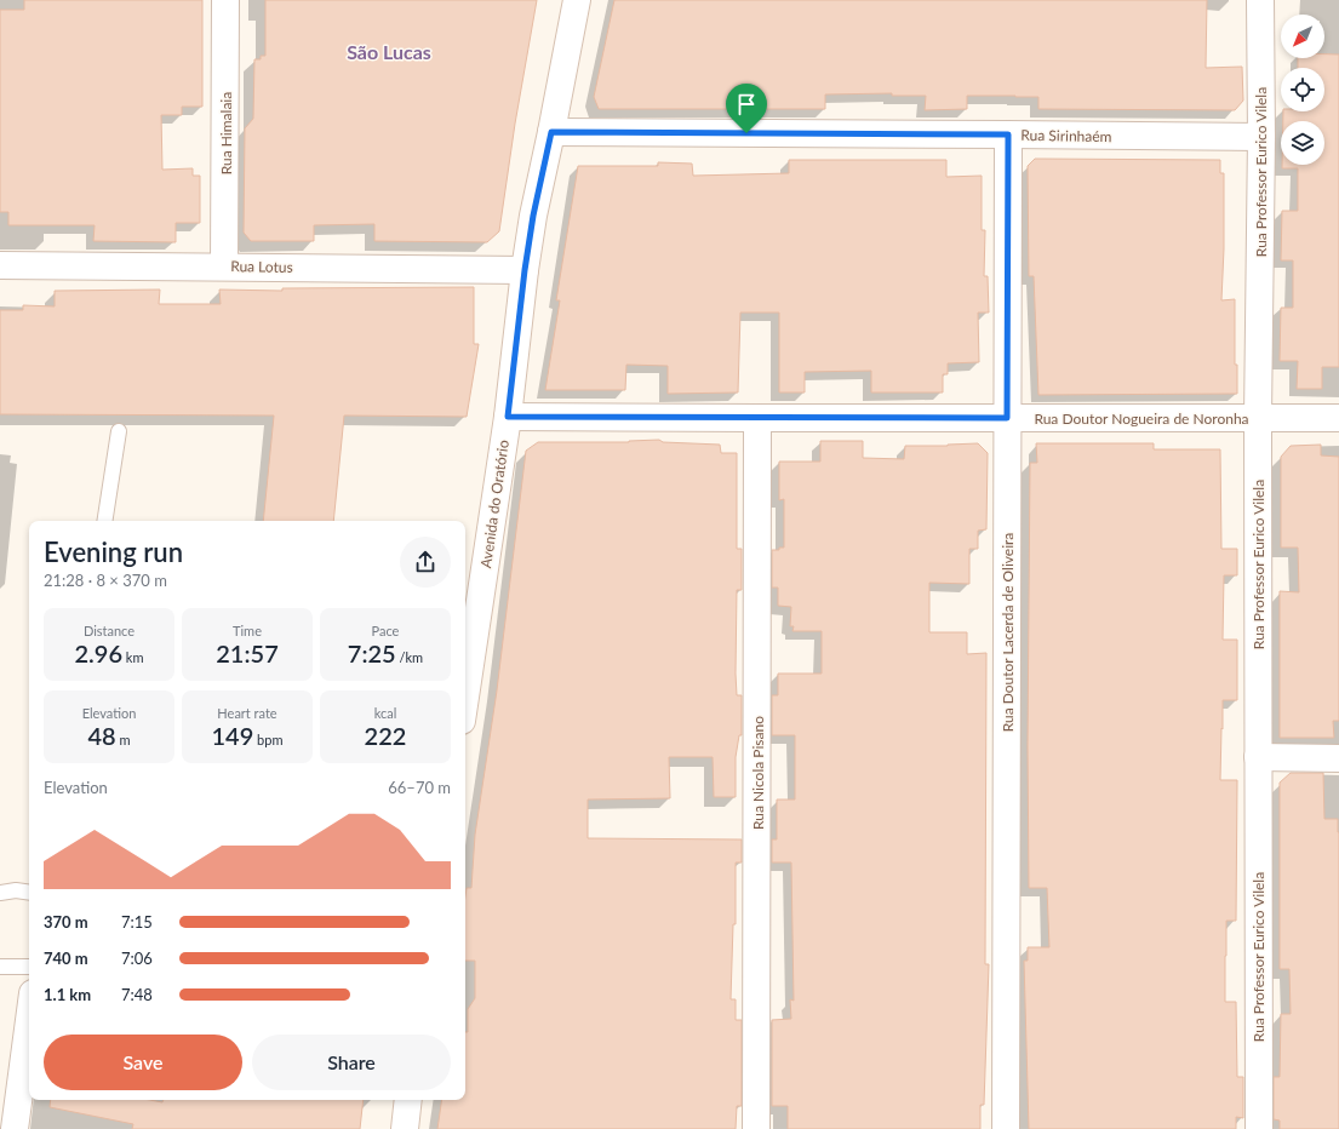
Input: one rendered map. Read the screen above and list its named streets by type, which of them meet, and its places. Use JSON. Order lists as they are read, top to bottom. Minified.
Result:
{"streets":{"street":["Rua Himalaia","Rua Sirinhaém","Rua Professor Eurico Vilela","Rua Lotus","Rua Doutor Nogueira de Noronha","Avenida do Oratório","Rua Doutor Lacerda de Oliveira","Rua Nicola Pisano"]},"crossings":[["Rua Himalaia","Rua Lotus"],["Rua Sirinhaém","Rua Professor Eurico Vilela"],["Rua Sirinhaém","Avenida do Oratório"],["Rua Sirinhaém","Rua Doutor Lacerda de Oliveira"],["Rua Professor Eurico Vilela","Rua Doutor Nogueira de Noronha"],["Rua Lotus","Avenida do Oratório"],["Rua Doutor Nogueira de Noronha","Avenida do Oratório"],["Rua Doutor Nogueira de Noronha","Rua Doutor Lacerda de Oliveira"],["Rua Doutor Nogueira de Noronha","Rua Nicola Pisano"]],"districts":["São Lucas"],"north":"bottom left","page":{"heading":["Evening run","21:28 · 8 × 370 m"],"stats":[["Distance","2.96 km"],["Time","21:57"],["Pace","7:25 /km"],["Elevation","48 m"],["Heart rate","149 bpm"],["kcal","222"]],"chart":["Elevation","66–70 m"],"list":[{"name":"370 m","note":"7:15"},{"name":"740 m","note":"7:06"},{"name":"1.1 km","note":"7:48"}],"buttons":["Save","Share"]}}
